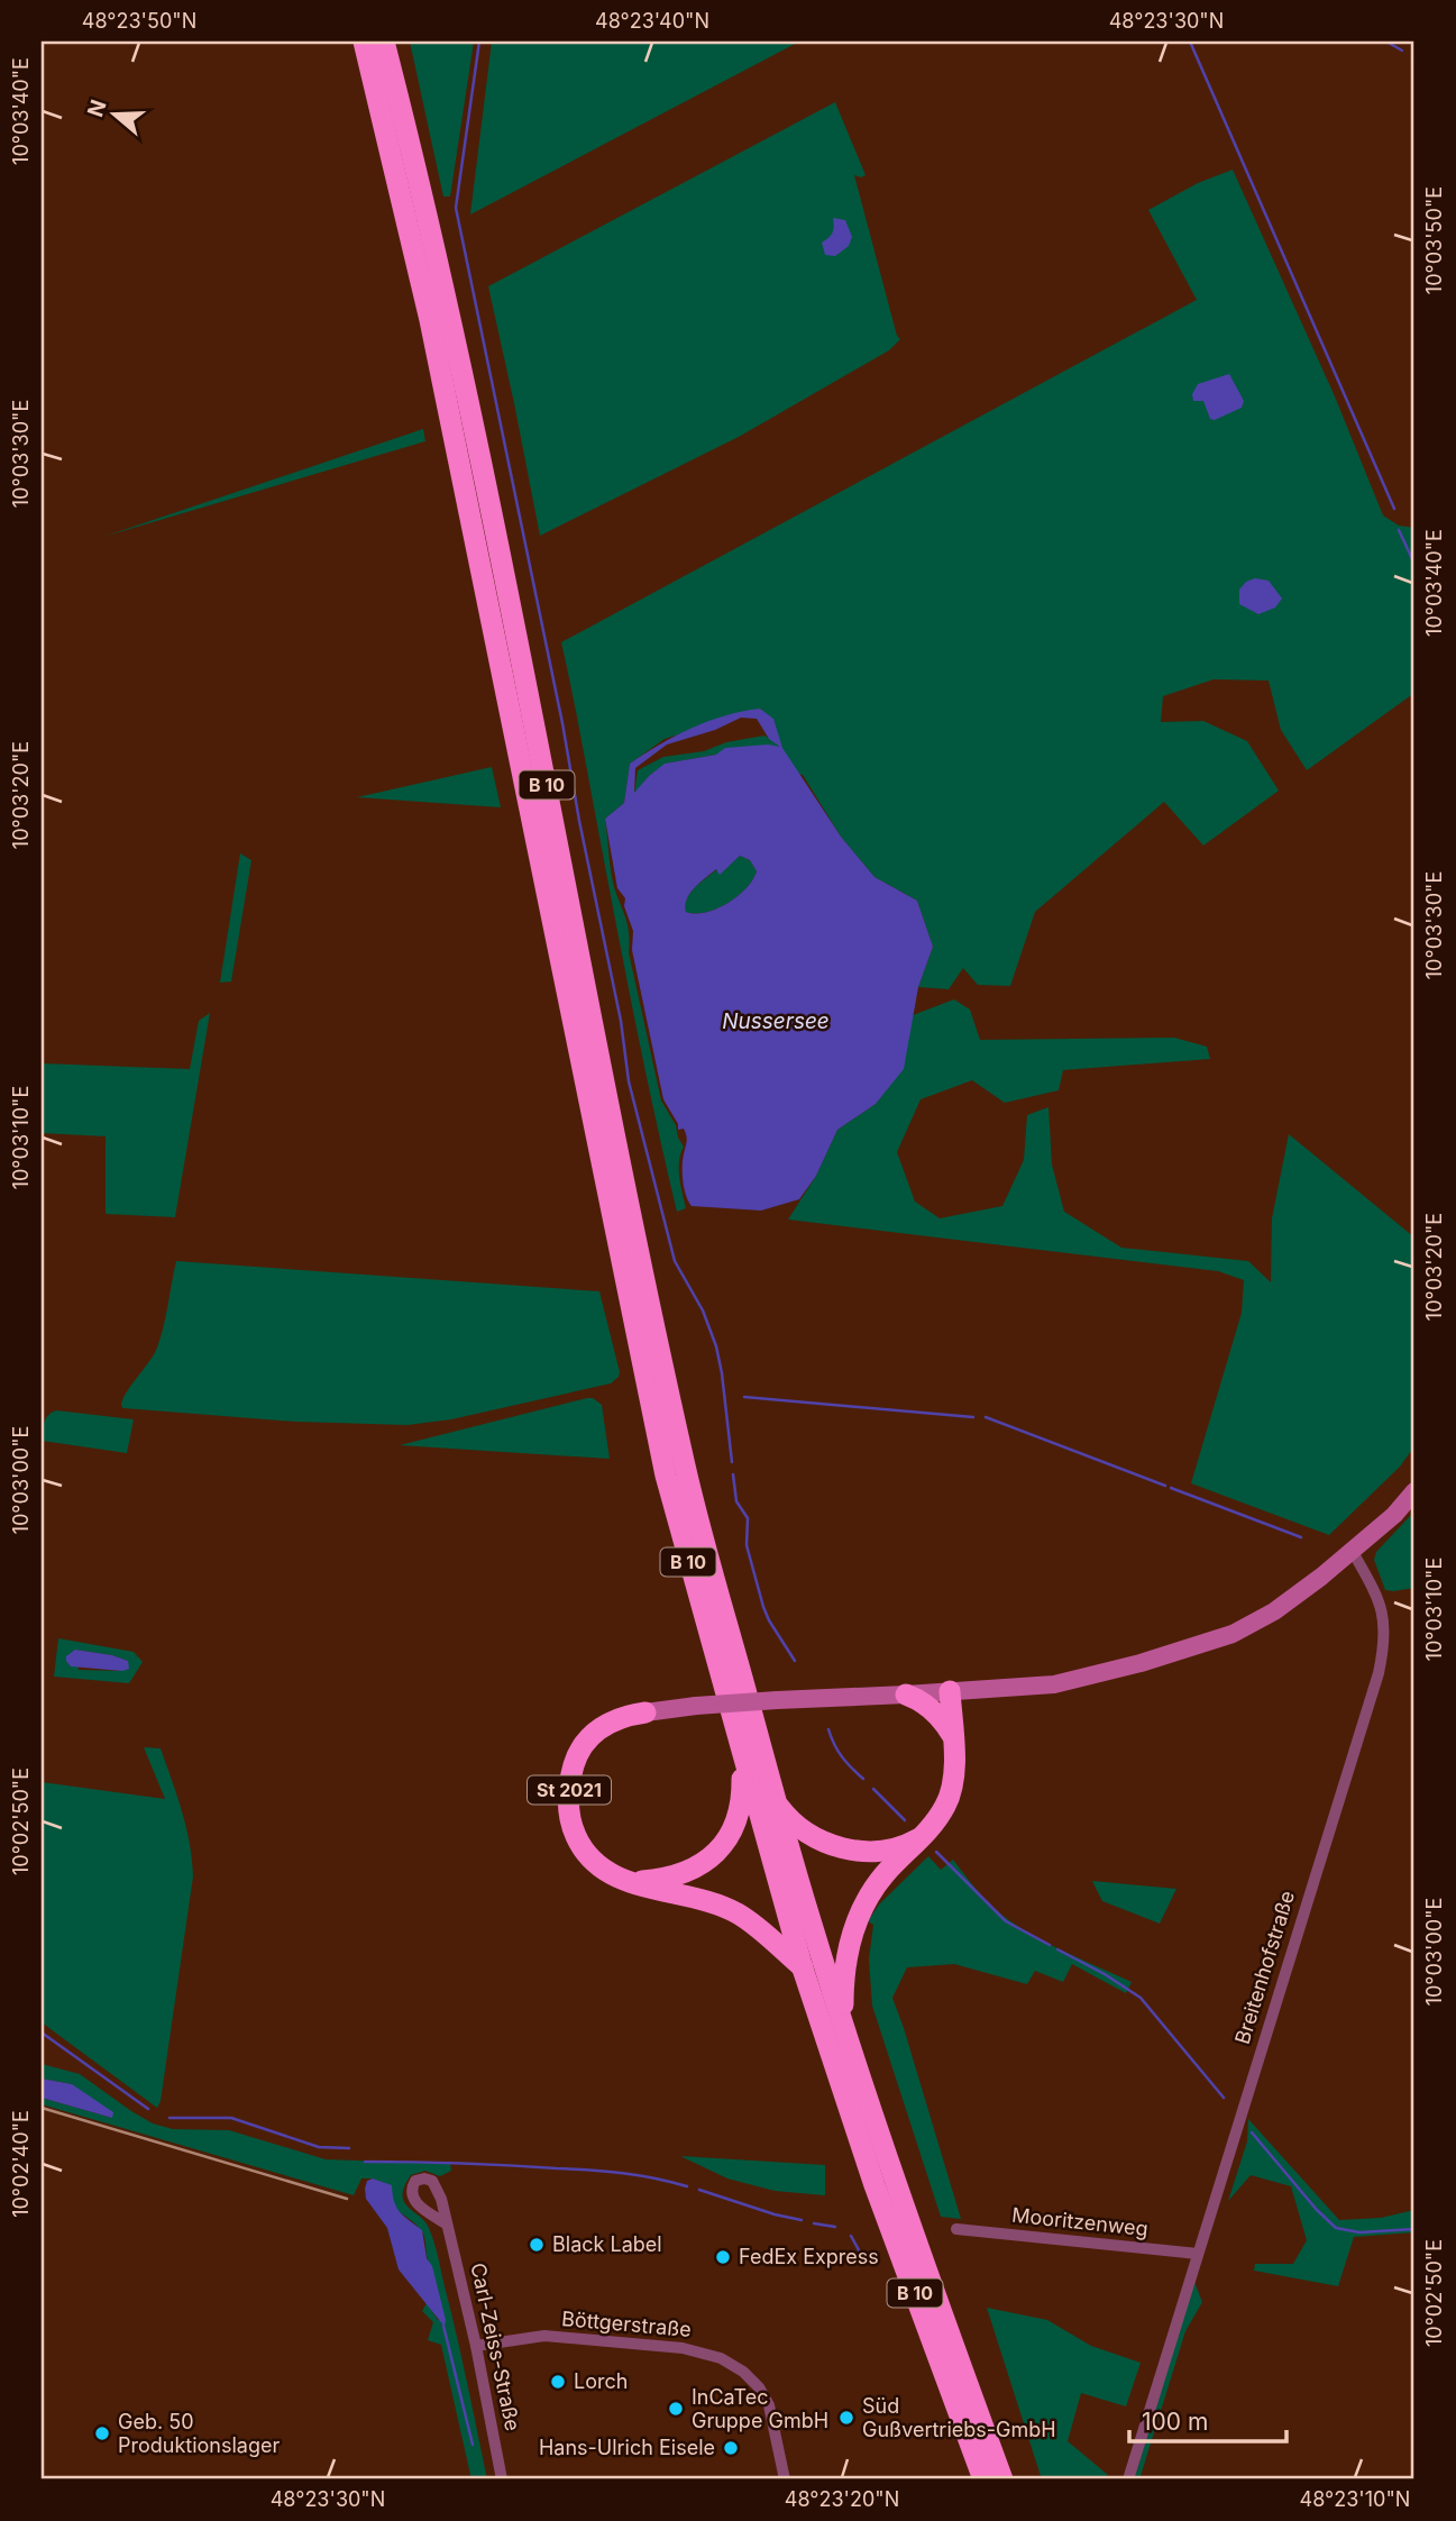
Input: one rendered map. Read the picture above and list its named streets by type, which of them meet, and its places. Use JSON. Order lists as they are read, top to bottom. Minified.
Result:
{"streets":{"highway":["B 10","St 2021"],"street":["Breitenhofstraße","Mooritzenweg","Böttgerstraße","Carl-Zeiss-Straße"]},"crossings":[["St 2021","Breitenhofstraße"],["Breitenhofstraße","Mooritzenweg"],["Böttgerstraße","Carl-Zeiss-Straße"]],"water":["Nussersee"],"places":["Black Label","FedEx Express","Lorch","InCaTec Gruppe GmbH","Süd Gußvertriebs-GmbH","Geb. 50 Produktionslager","Hans-Ulrich Eisele"],"scale_bar":"100 m","north":"left","coordinates":["48°23'50\"N","48°23'40\"N","48°23'30\"N","10°03'40\"E","10°03'50\"E","10°03'30\"E","10°03'20\"E","10°03'10\"E","10°03'00\"E","10°02'50\"E","10°02'40\"E","48°23'20\"N","48°23'10\"N"]}
